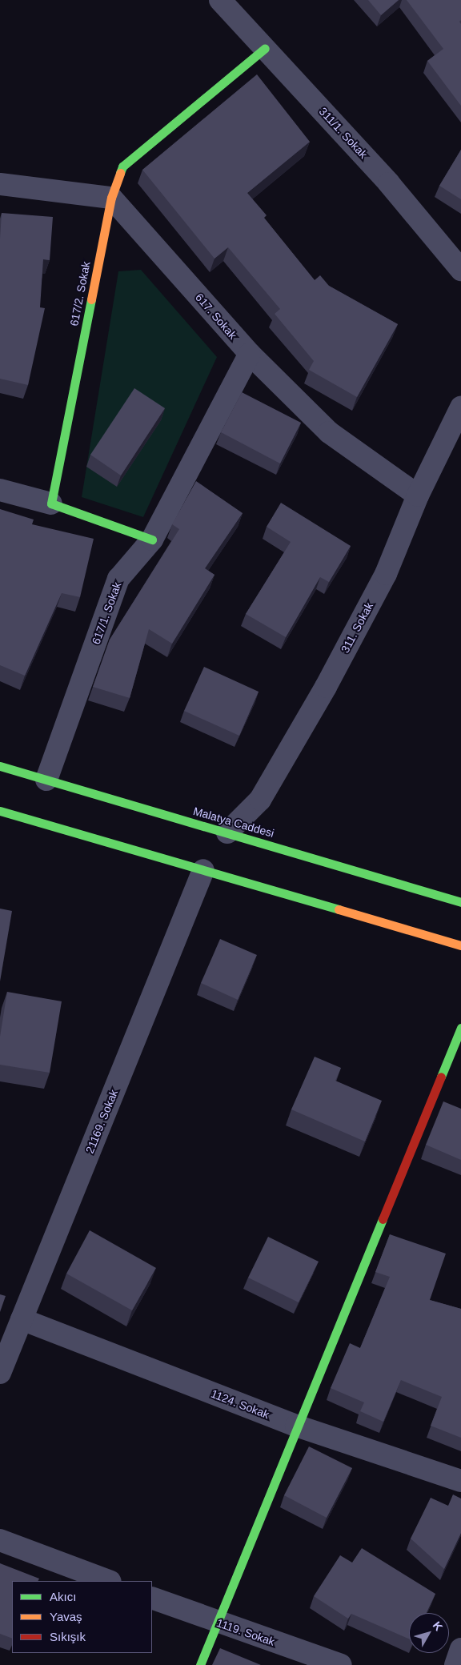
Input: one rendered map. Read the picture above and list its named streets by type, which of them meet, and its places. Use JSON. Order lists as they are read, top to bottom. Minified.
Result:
{"streets":{"street":["311/1. Sokak","617/2. Sokak","617. Sokak","617/1. Sokak","311. Sokak","Malatya Caddesi","21169. Sokak","1124. Sokak","1119. Sokak"]},"crossings":[["311/1. Sokak","617/2. Sokak"],["617/2. Sokak","617. Sokak"],["617. Sokak","617/1. Sokak"],["617. Sokak","311. Sokak"],["617/1. Sokak","Malatya Caddesi"],["311. Sokak","Malatya Caddesi"],["21169. Sokak","1124. Sokak"]],"legend":["Akıcı","Yavaş","Sıkışık"],"north":"top right"}
